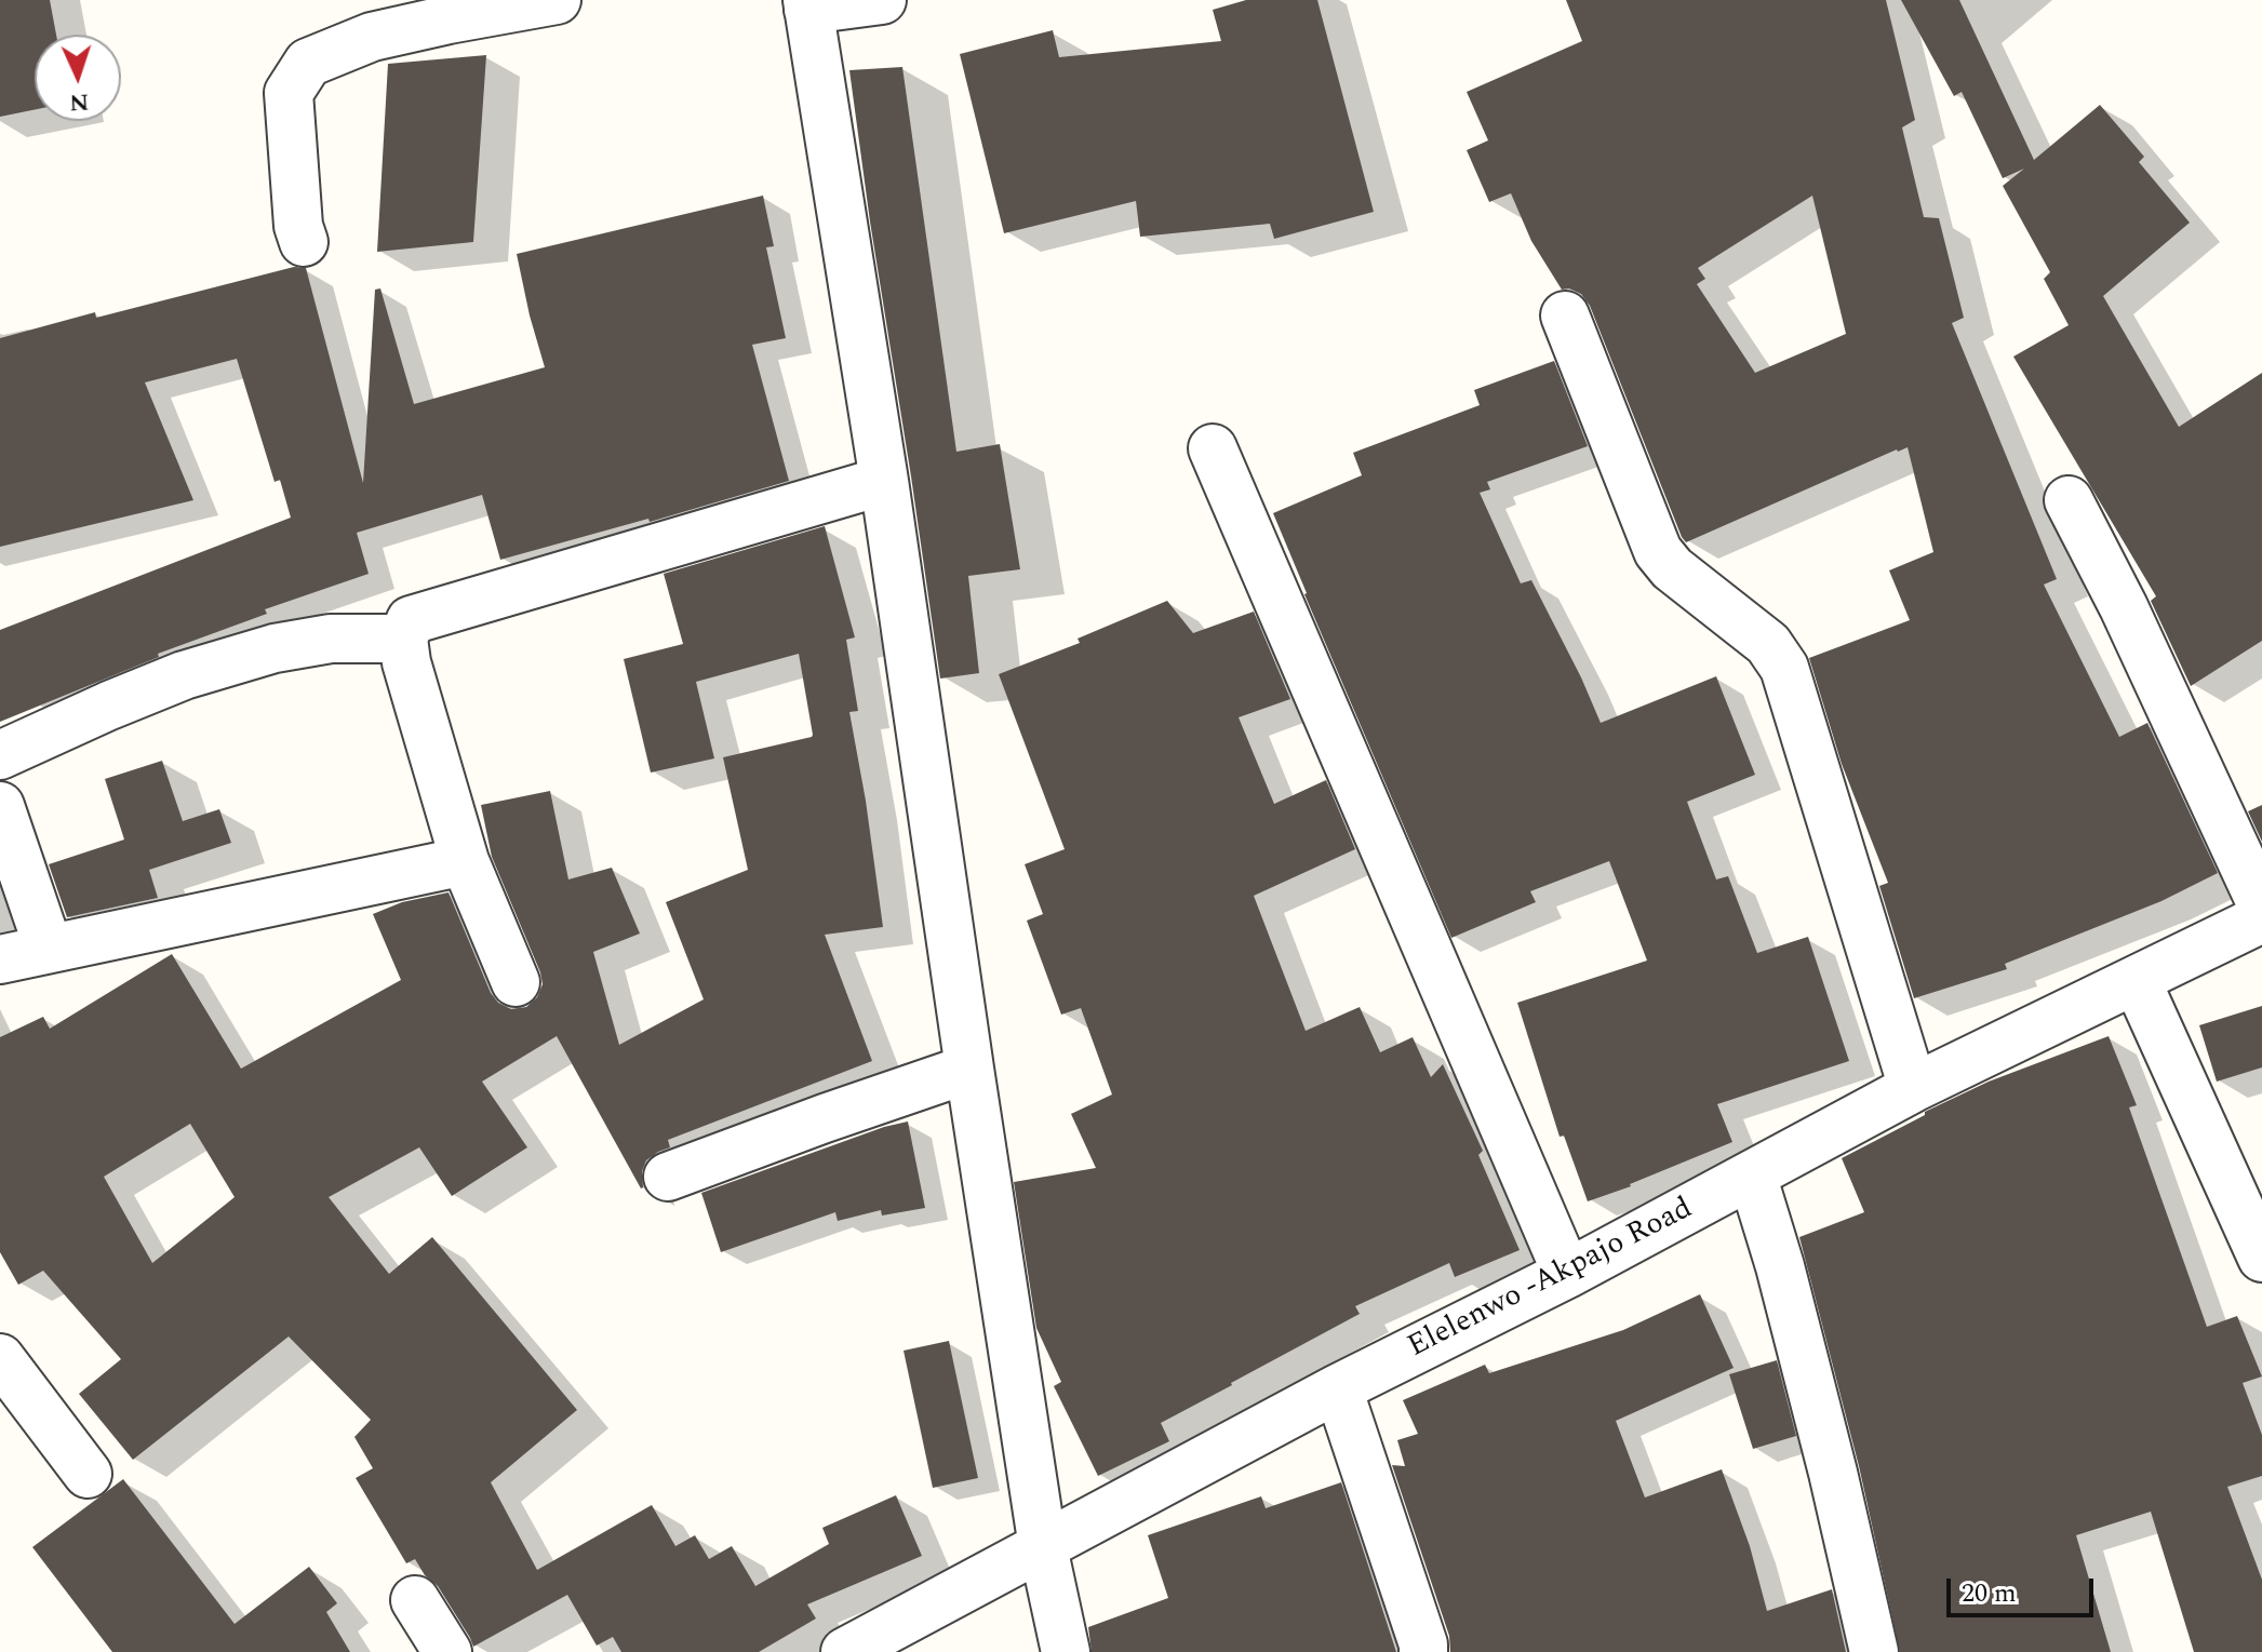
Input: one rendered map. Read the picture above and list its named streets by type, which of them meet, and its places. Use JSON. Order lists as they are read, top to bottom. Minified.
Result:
{"streets":{"street":["Elelenwo -Akpajo Road"]},"scale_bar":"20 m","north":"bottom"}
